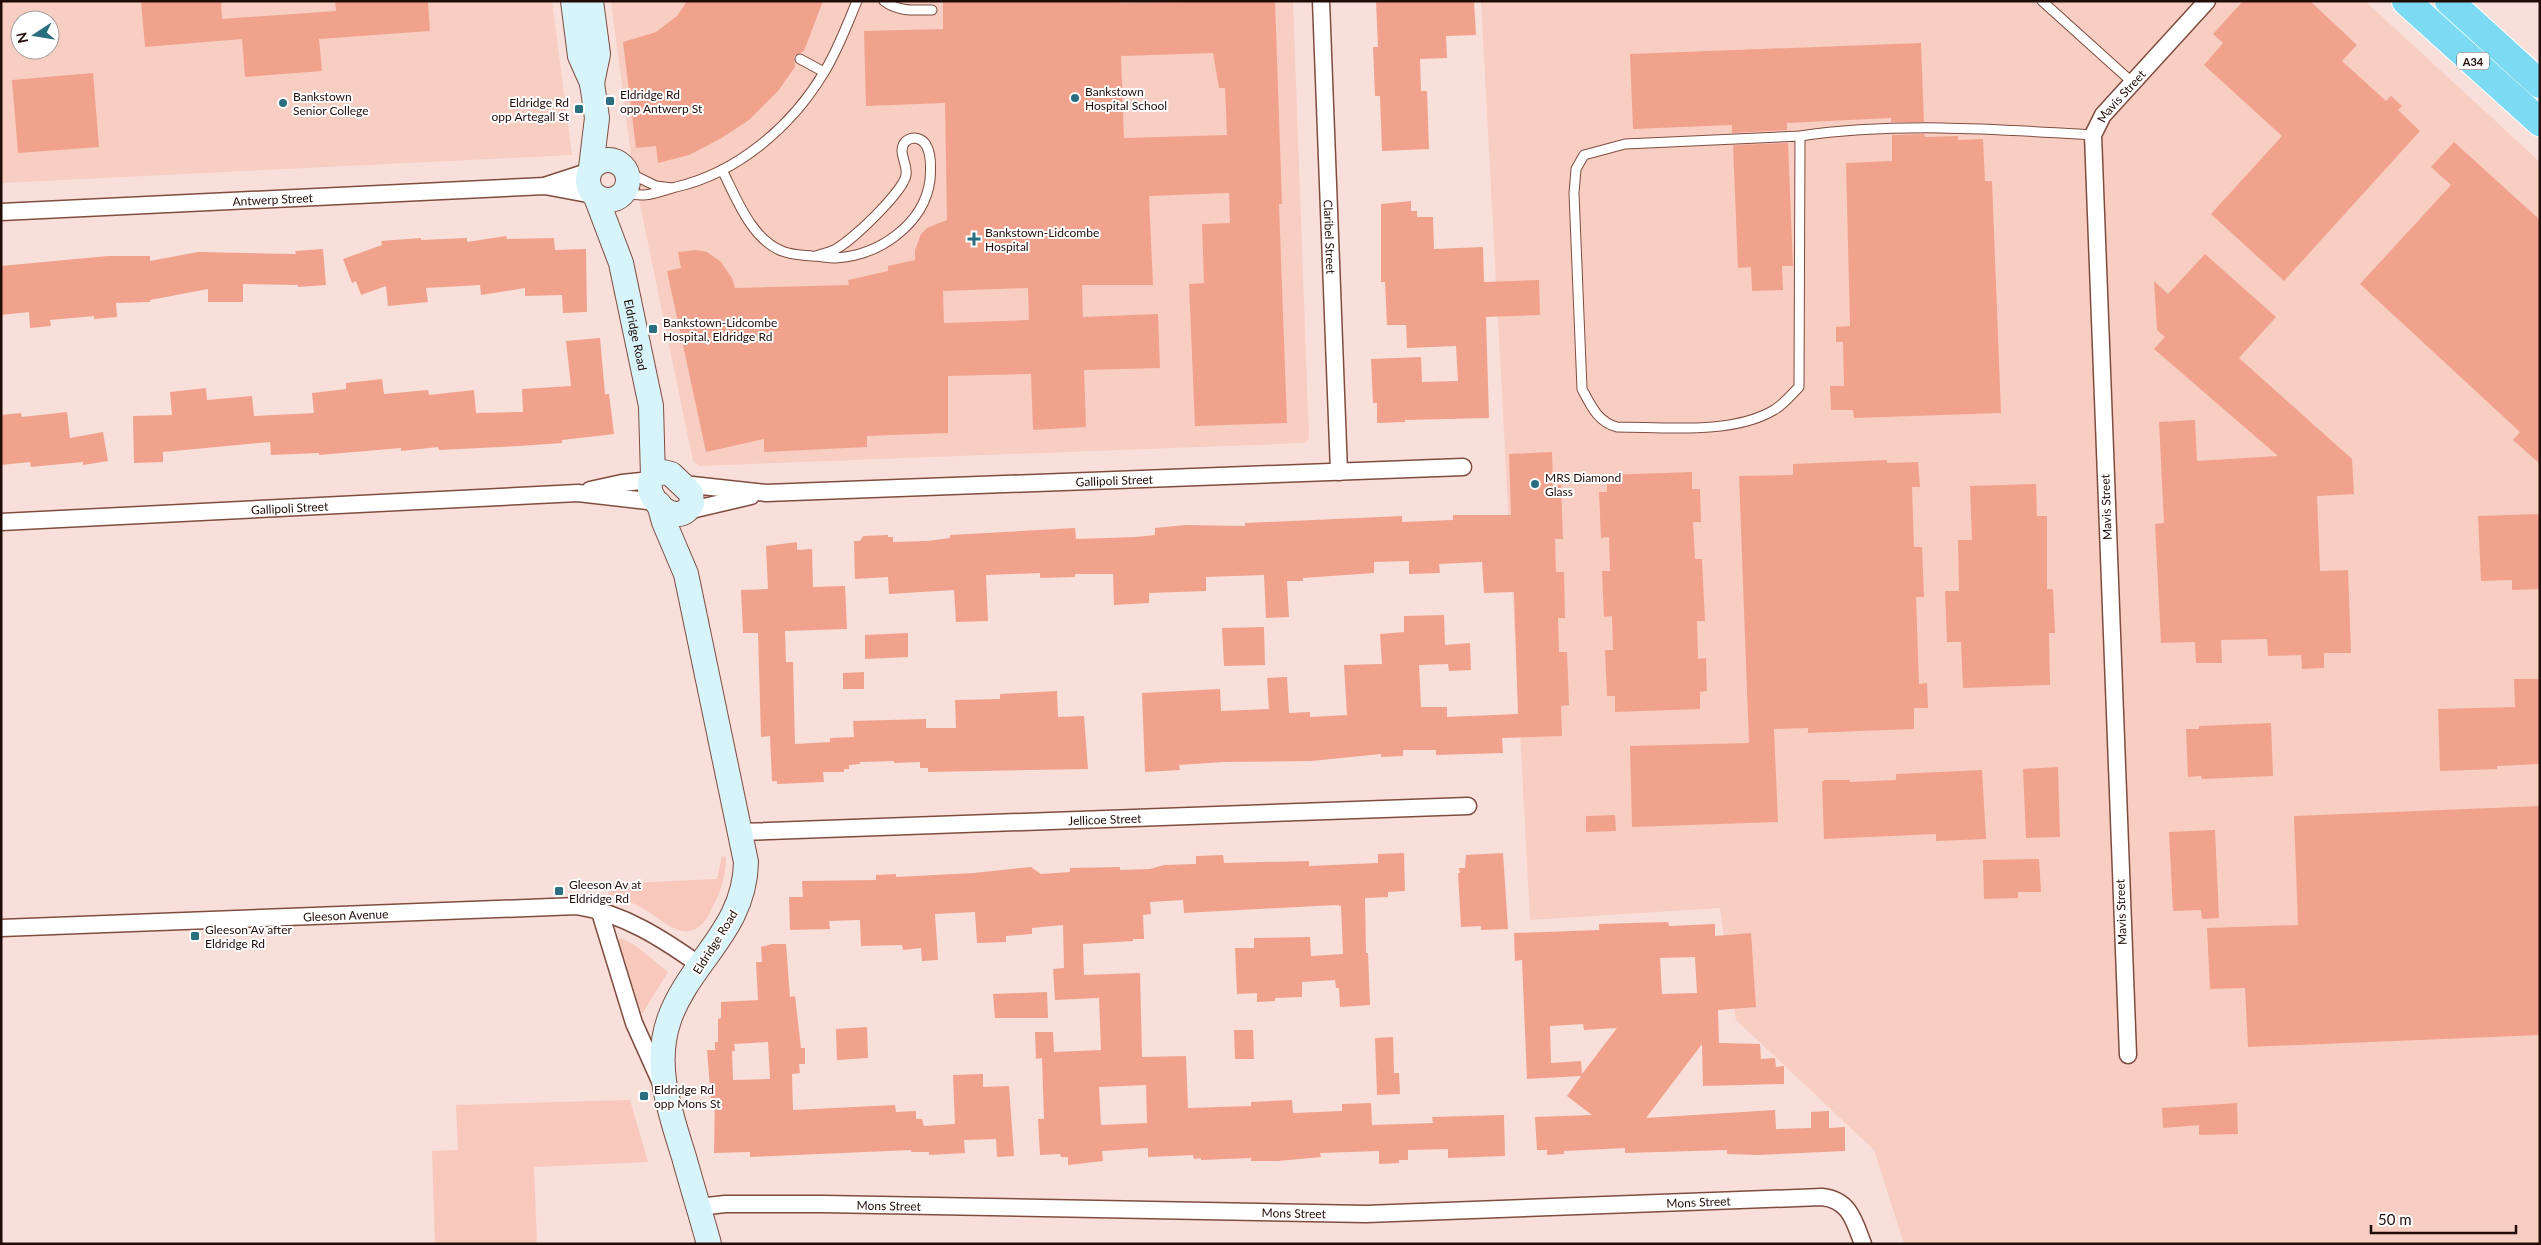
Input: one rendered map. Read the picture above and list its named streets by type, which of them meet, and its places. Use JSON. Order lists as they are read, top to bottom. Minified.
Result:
{"streets":{"highway":["A34"],"street":["Mavis Street","Antwerp Street","Claribel Street","Eldridge Road","Gallipoli Street","Jellicoe Street","Gleeson Avenue","Mons Street"]},"crossings":[["Antwerp Street","Eldridge Road"],["Claribel Street","Gallipoli Street"],["Eldridge Road","Gallipoli Street"],["Eldridge Road","Jellicoe Street"],["Eldridge Road","Gleeson Avenue"],["Eldridge Road","Mons Street"]],"places":{"other":["Bankstown Hospital School","Bankstown Senior College","MRS Diamond Glass"],"transit":["Eldridge Rd opp Antwerp St","Eldridge Rd opp Artegall St","Bankstown-Lidcombe Hospital, Eldridge Rd","Gleeson Av at Eldridge Rd","Gleeson Av after Eldridge Rd","Eldridge Rd opp Mons St"],"health":["Bankstown-Lidcombe Hospital"]},"scale_bar":"50 m","north":"left"}
